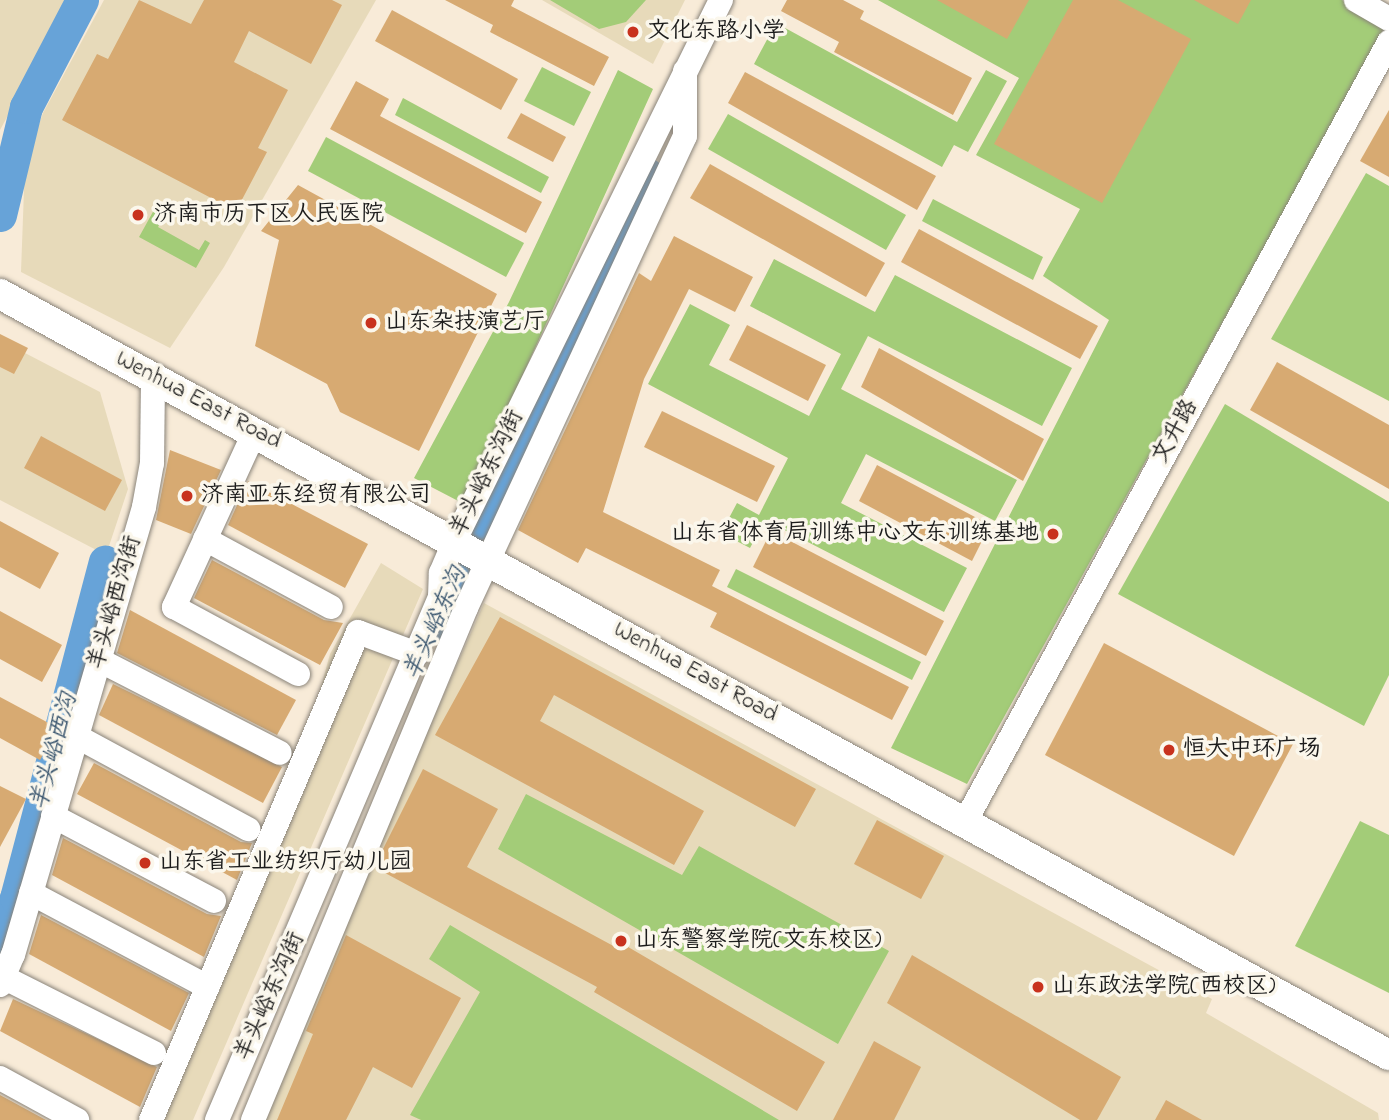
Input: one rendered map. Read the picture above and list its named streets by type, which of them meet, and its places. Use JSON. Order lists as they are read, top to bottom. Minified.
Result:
{"streets":{"main road":["Wenhua East Road"],"street":["文升路","羊头峪东沟街","羊头峪西沟街"]},"crossings":[["Wenhua East Road","文升路"],["Wenhua East Road","羊头峪东沟街"],["Wenhua East Road","羊头峪西沟街"]],"water":["羊头峪东沟","羊头峪西沟"],"places":["文化东路小学","济南市历下区人民医院","山东杂技演艺厅","济南亚东经贸有限公司","山东省体育局训练中心文东训练基地","恒大中环广场","山东省工业纺织厅幼儿园","山东警察学院(文东校区)","山东政法学院(西校区)"]}
